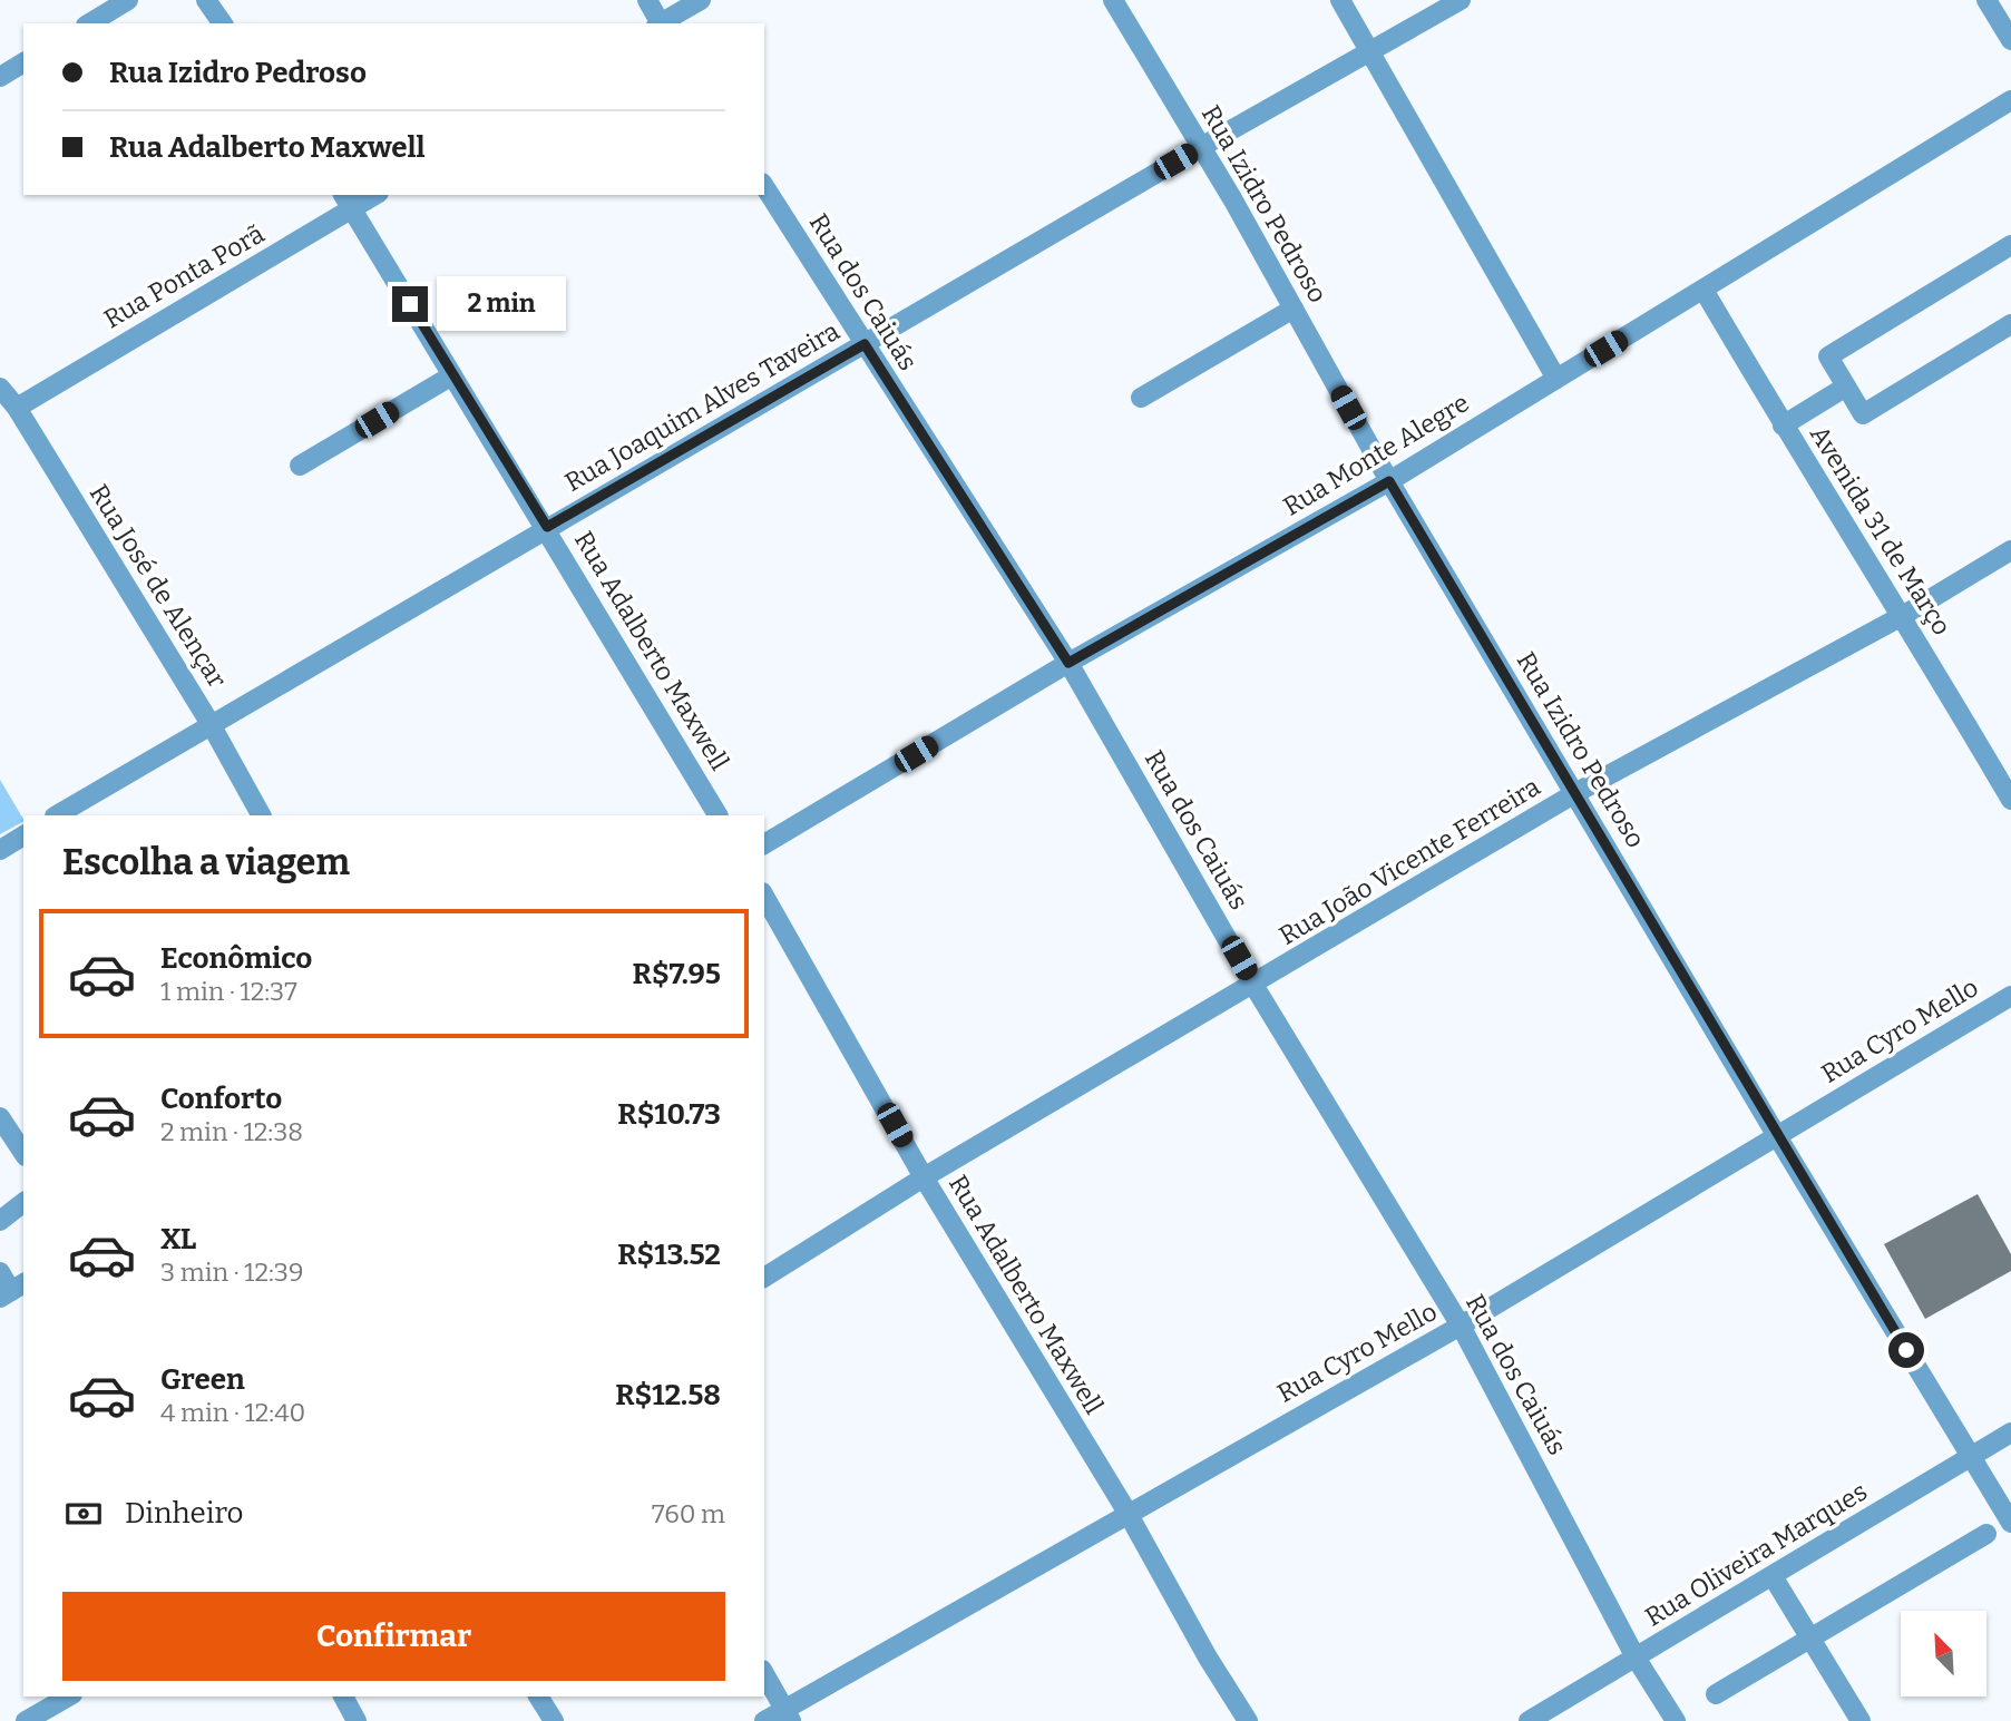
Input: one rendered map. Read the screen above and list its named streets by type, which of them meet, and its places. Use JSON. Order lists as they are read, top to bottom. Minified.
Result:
{"streets":{"street":["Rua Izidro Pedroso","Rua Ponta Porã","Rua dos Caiuás","Rua Joaquim Alves Taveira","Rua Monte Alegre","Avenida 31 de Março","Rua José de Alençar","Rua Adalberto Maxwell","Rua João Vicente Ferreira","Rua Cyro Mello","Rua Oliveira Marques"]},"crossings":[["Rua Izidro Pedroso","Rua Joaquim Alves Taveira"],["Rua Izidro Pedroso","Rua Monte Alegre"],["Rua Izidro Pedroso","Rua João Vicente Ferreira"],["Rua Izidro Pedroso","Rua Cyro Mello"],["Rua Izidro Pedroso","Rua Oliveira Marques"],["Rua Ponta Porã","Rua José de Alençar"],["Rua Ponta Porã","Rua Adalberto Maxwell"],["Rua dos Caiuás","Rua Joaquim Alves Taveira"],["Rua dos Caiuás","Rua Monte Alegre"],["Rua dos Caiuás","Rua João Vicente Ferreira"],["Rua dos Caiuás","Rua Cyro Mello"],["Rua dos Caiuás","Rua Oliveira Marques"],["Rua Joaquim Alves Taveira","Rua José de Alençar"],["Rua Joaquim Alves Taveira","Rua Adalberto Maxwell"],["Rua Monte Alegre","Avenida 31 de Março"],["Avenida 31 de Março","Rua João Vicente Ferreira"],["Rua Adalberto Maxwell","Rua João Vicente Ferreira"],["Rua Adalberto Maxwell","Rua Cyro Mello"]],"north":"top left","page":{"banner":["Rua Izidro Pedroso","Rua Adalberto Maxwell"],"bubble":"2 min","heading":"Escolha a viagem","list":[{"name":"Econômico","note":"1 min · 12:37","value":"R$7.95"},{"name":"Conforto","note":"2 min · 12:38","value":"R$10.73"},{"name":"XL","note":"3 min · 12:39","value":"R$13.52"},{"name":"Green","note":"4 min · 12:40","value":"R$12.58"}],"pay":["Dinheiro","760 m"],"buttons":"Confirmar"}}
